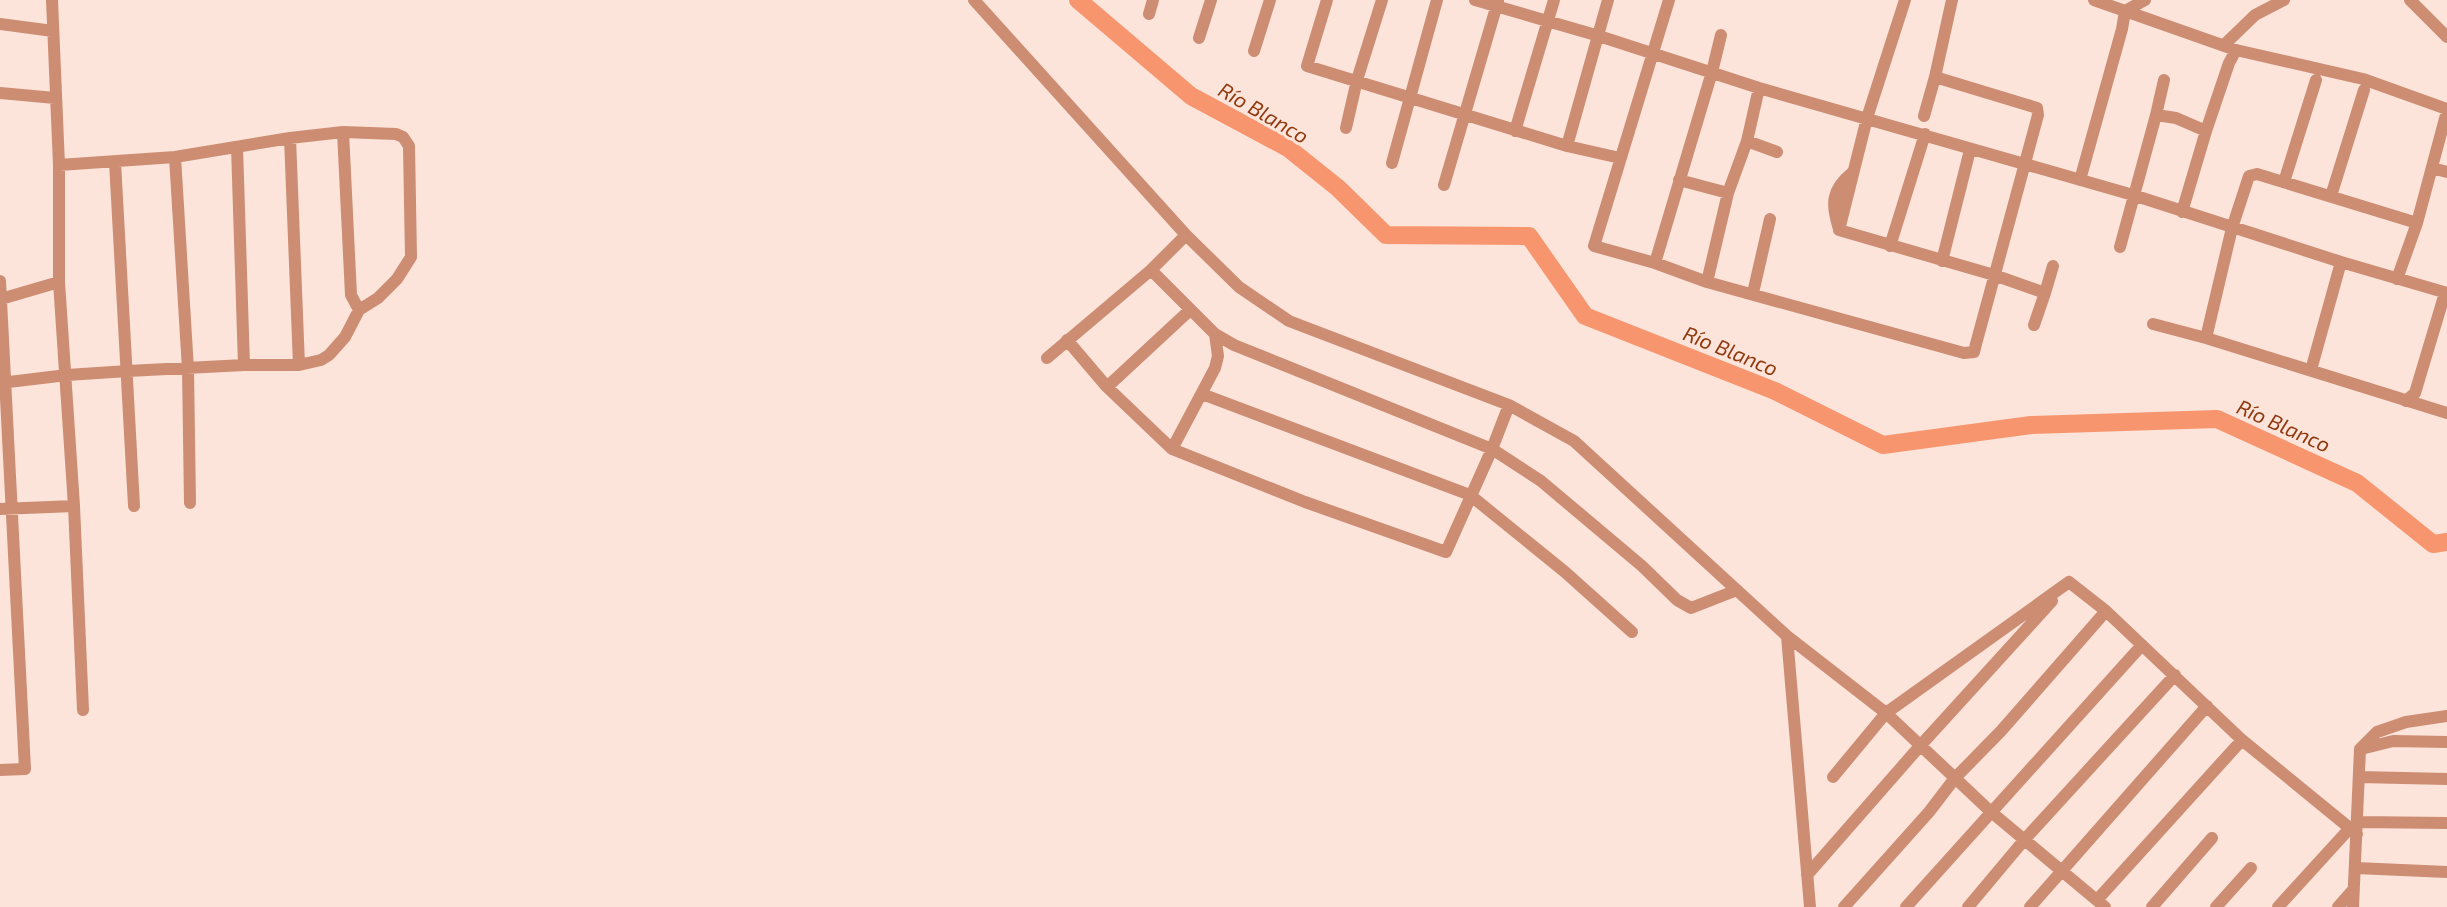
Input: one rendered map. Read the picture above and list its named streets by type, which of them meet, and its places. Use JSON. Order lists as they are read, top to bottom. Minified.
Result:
{"water":["Río Blanco"]}
